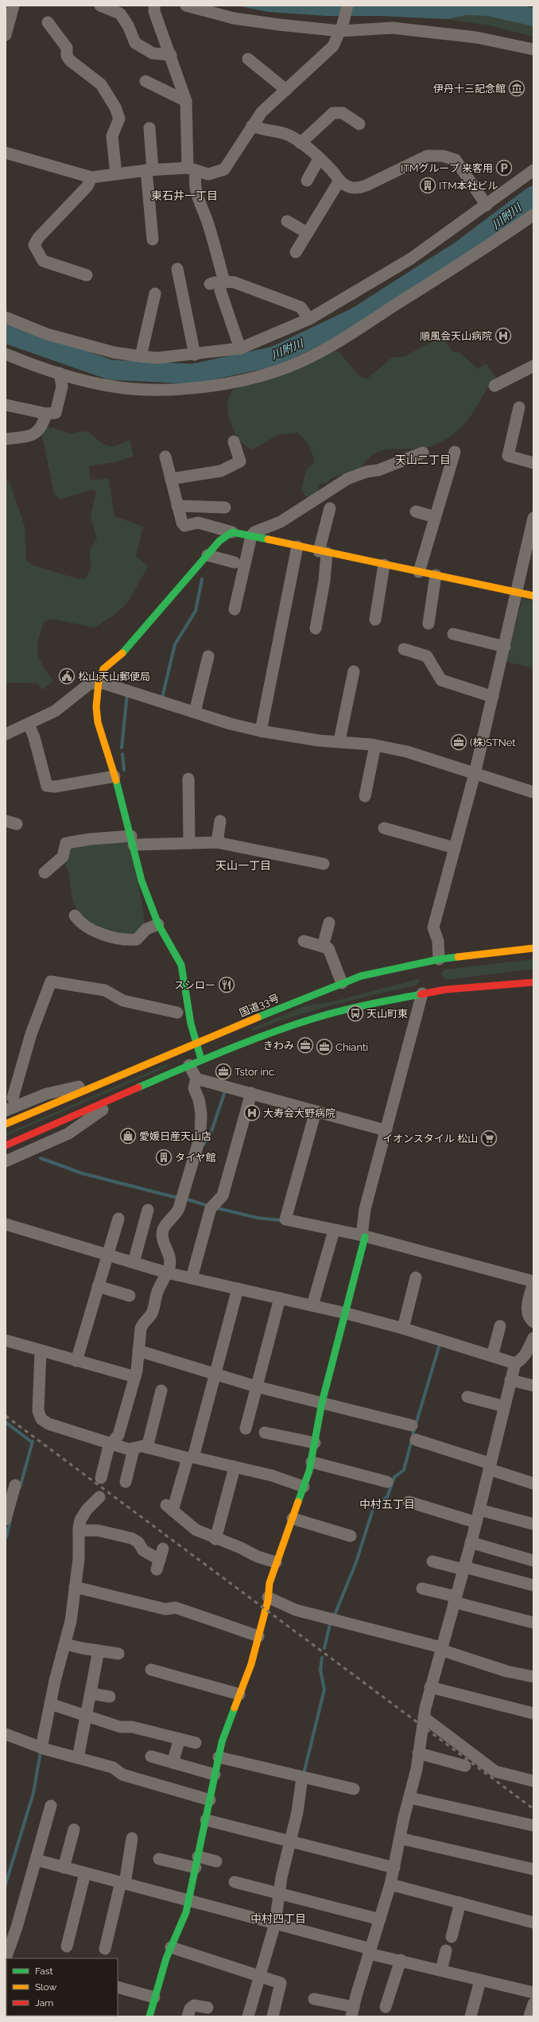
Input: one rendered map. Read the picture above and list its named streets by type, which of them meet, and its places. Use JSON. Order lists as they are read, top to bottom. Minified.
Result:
{"streets":{"main road":["国道33号"]},"districts":["東石井一丁目","天山二丁目","天山一丁目","中村五丁目","中村四丁目"],"water":["川附川"],"places":{"museum":["伊丹十三記念館"],"parking":["ITMグループ 来客用"],"building":["ITM本社ビル","タイヤ館"],"hospital":["順風会天山病院","大寿会大野病院"],"public building":["松山天山郵便局"],"office":["(株)STNet","きわみ","Chianti","Tstor inc."],"restaurant":["スシロー"],"bus stop":["天山町東"],"shop":["愛媛日産天山店"],"supermarket":["イオンスタイル 松山"]},"legend":["Fast","Slow","Jam"]}
